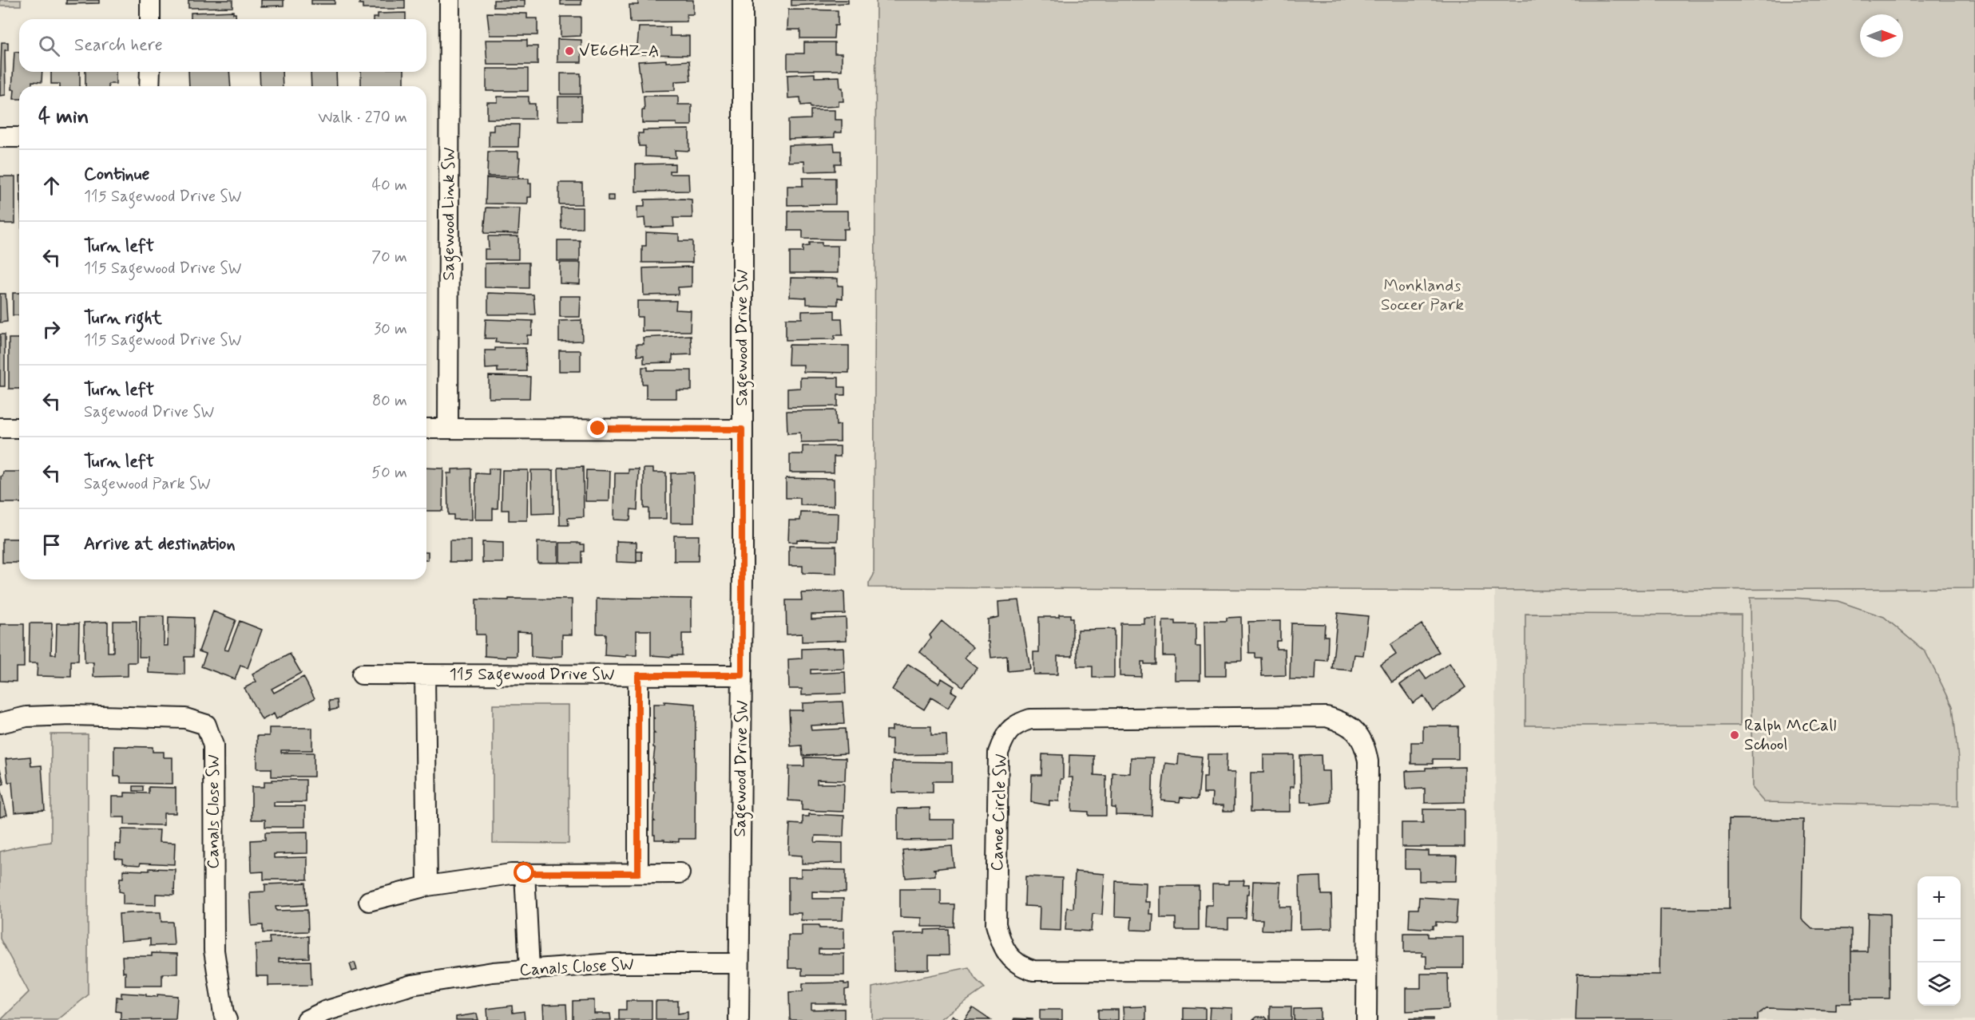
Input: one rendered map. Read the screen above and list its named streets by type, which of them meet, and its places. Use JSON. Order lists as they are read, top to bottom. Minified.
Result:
{"streets":{"street":["Sagewood Link SW","Sagewood Drive SW","115 Sagewood Drive SW","Canals Close SW","Canoe Circle SW"]},"crossings":[["Sagewood Drive SW","115 Sagewood Drive SW"],["Sagewood Drive SW","Canals Close SW"]],"parks":["Monklands Soccer Park"],"places":["VE6GHZ-A","Ralph McCall School"],"north":"right","page":{"search":"Search here","heading":["4 min","Walk · 270 m"],"list":[["Continue","115 Sagewood Drive SW","40 m"],["Turn left","115 Sagewood Drive SW","70 m"],["Turn right","115 Sagewood Drive SW","30 m"],["Turn left","Sagewood Drive SW","80 m"],["Turn left","Sagewood Park SW","50 m"],"Arrive at destination"],"map_buttons":["+","−"]}}
